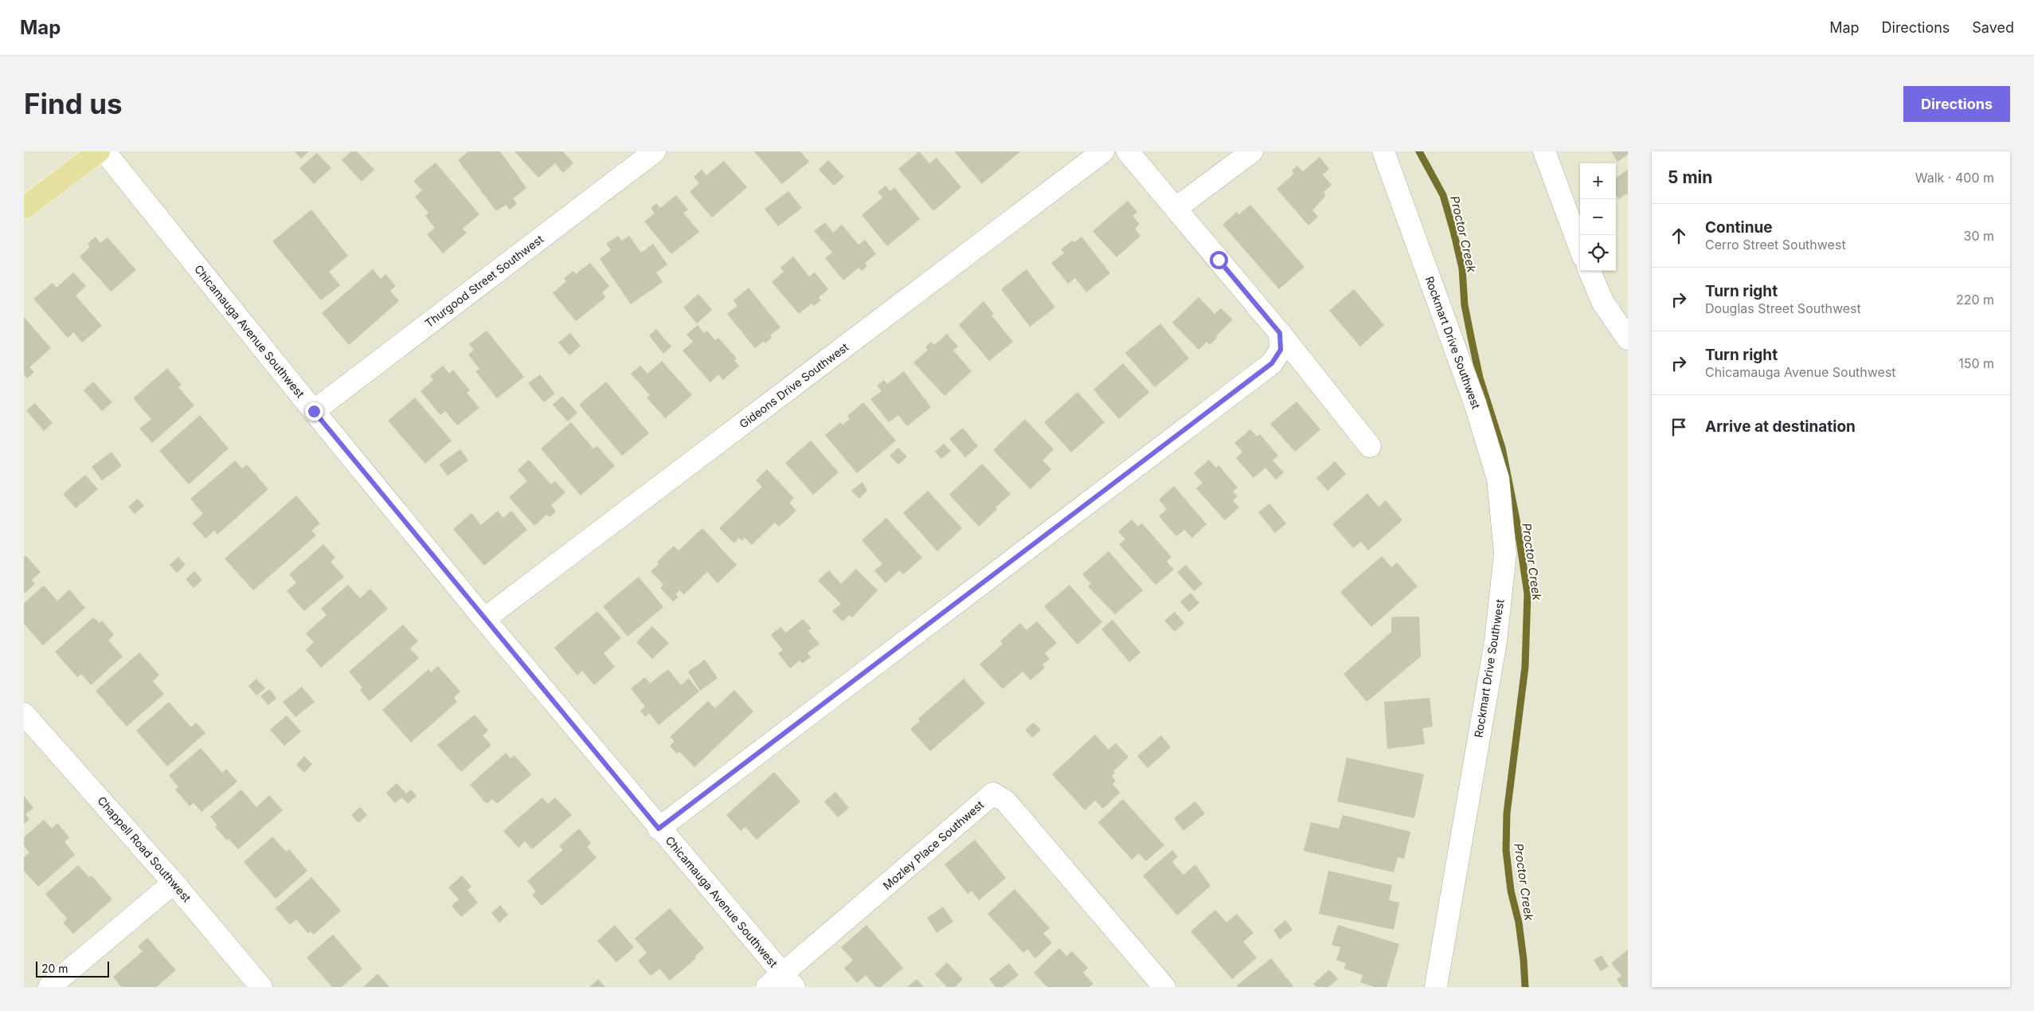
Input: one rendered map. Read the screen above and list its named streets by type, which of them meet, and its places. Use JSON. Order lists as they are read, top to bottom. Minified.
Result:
{"streets":{"street":["Thurgood Street Southwest","Chicamauga Avenue Southwest","Rockmart Drive Southwest","Gideons Drive Southwest","Mozley Place Southwest","Chappell Road Southwest"]},"crossings":[["Thurgood Street Southwest","Chicamauga Avenue Southwest"],["Chicamauga Avenue Southwest","Gideons Drive Southwest"],["Chicamauga Avenue Southwest","Mozley Place Southwest"]],"water":["Proctor Creek"],"scale_bar":"20 m","page":{"header":"Map","nav":["Map","Directions","Saved"],"buttons":"Directions","title":"Find us","heading":["5 min","Walk · 400 m"],"map_buttons":["+","−"],"list":[["Continue","Cerro Street Southwest","30 m"],["Turn right","Douglas Street Southwest","220 m"],["Turn right","Chicamauga Avenue Southwest","150 m"],"Arrive at destination"],"scale":"20 m"}}
